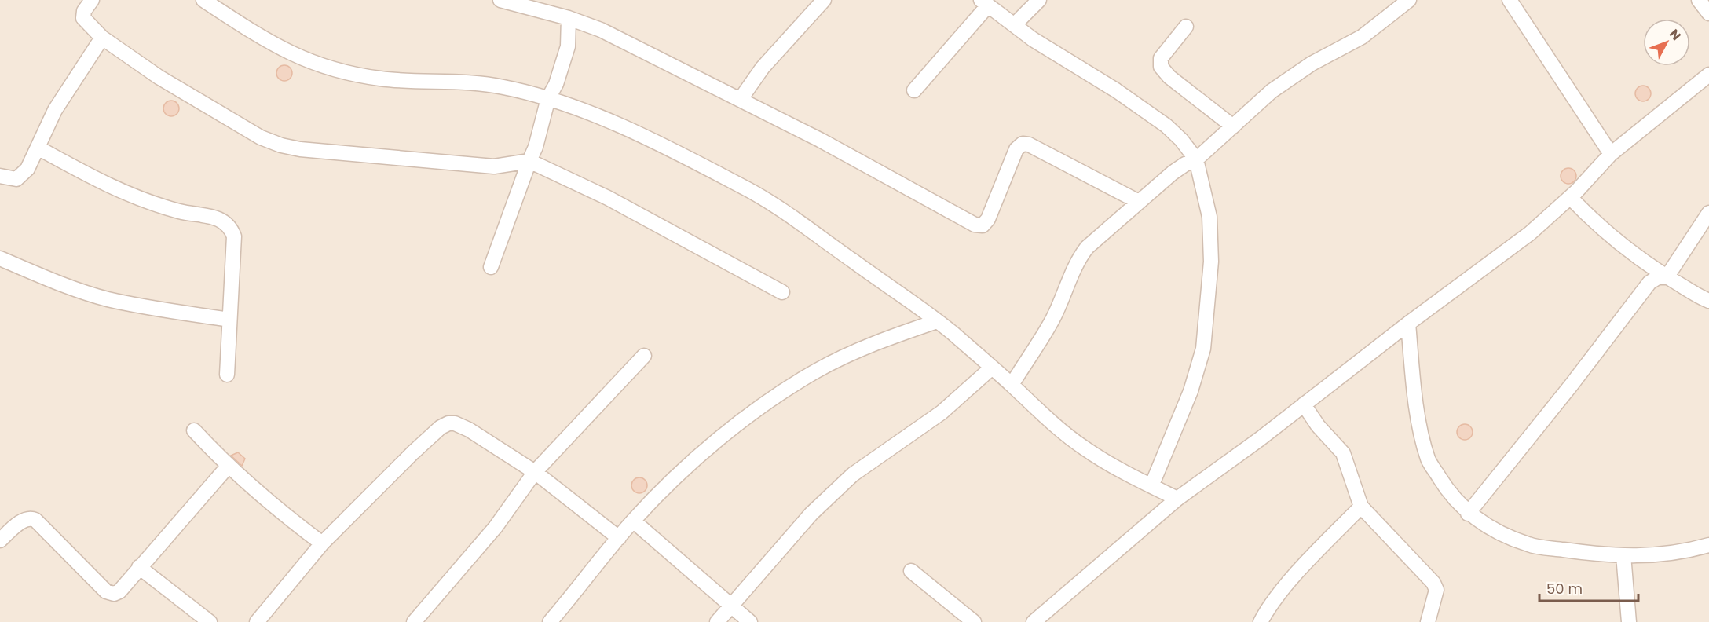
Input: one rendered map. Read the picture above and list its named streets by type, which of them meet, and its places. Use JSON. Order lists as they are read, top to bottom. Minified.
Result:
{"scale_bar":"50 m","north":"top right"}
